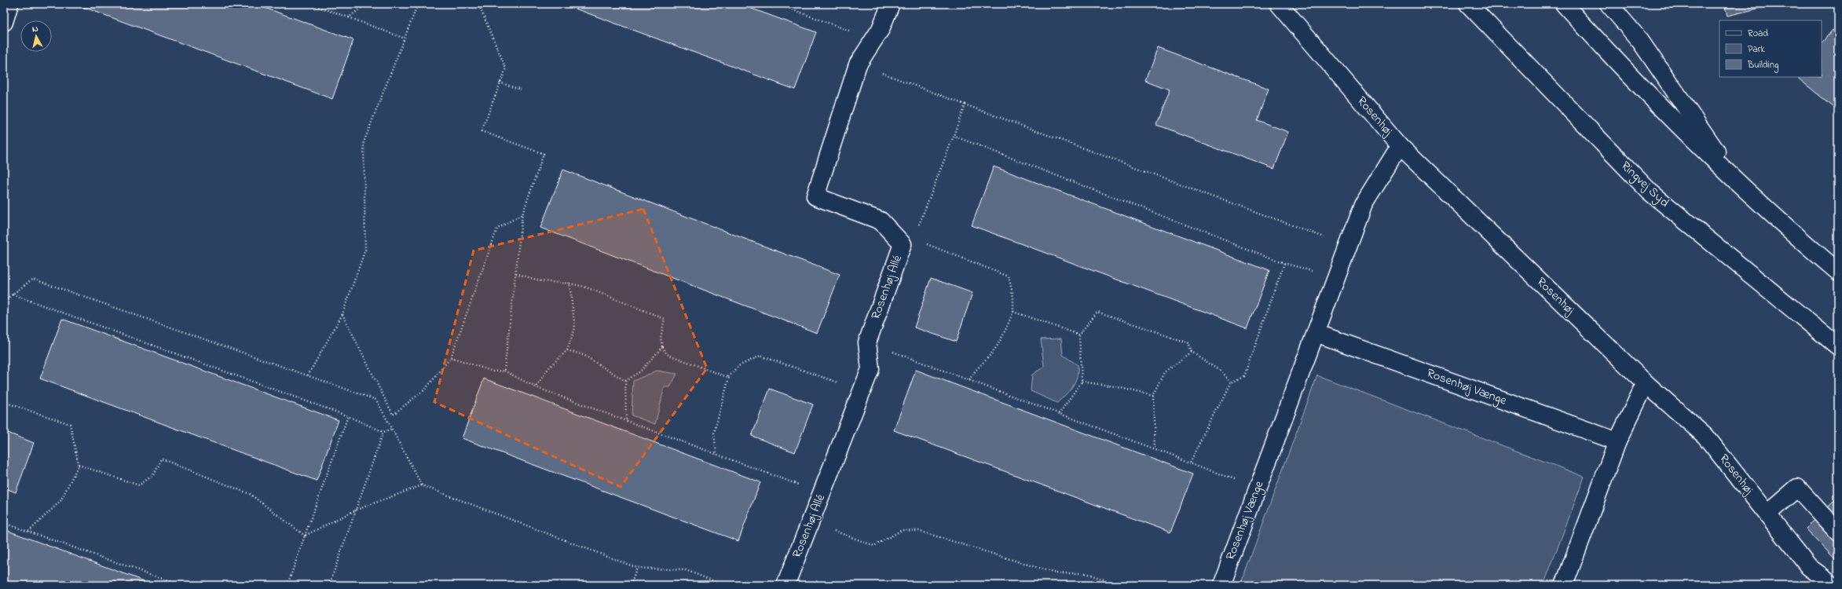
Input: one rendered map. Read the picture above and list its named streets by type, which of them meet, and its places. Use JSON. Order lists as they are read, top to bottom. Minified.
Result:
{"streets":{"street":["Rosenhøj","Ringvej Syd","Rosenhøj Allé","Rosenhøj Vænge"]},"crossings":[["Rosenhøj","Rosenhøj Vænge"]],"legend":["Road","Park","Building"],"north":"top"}
